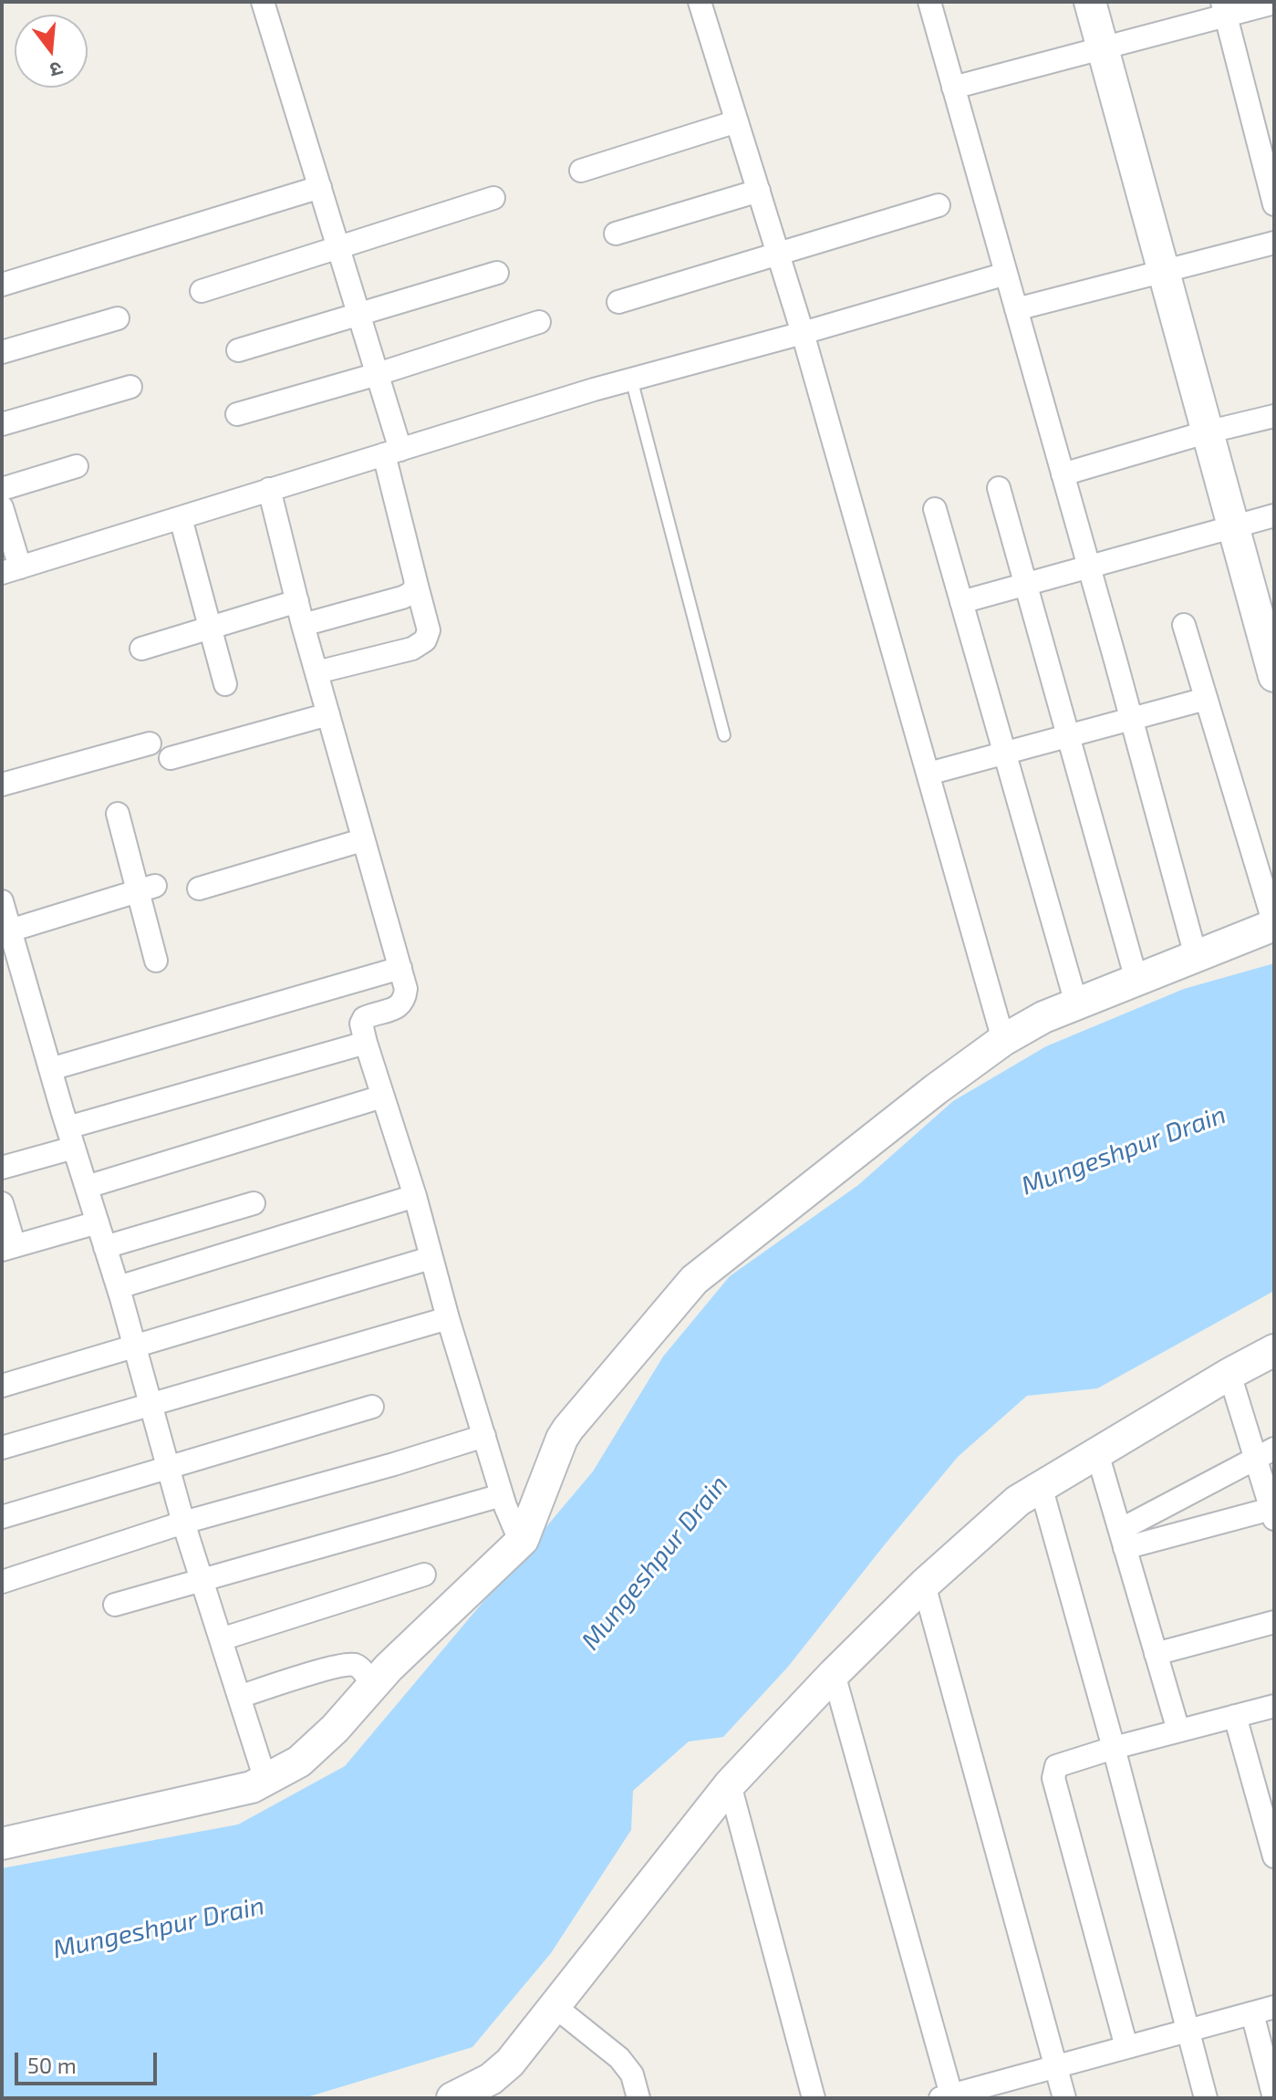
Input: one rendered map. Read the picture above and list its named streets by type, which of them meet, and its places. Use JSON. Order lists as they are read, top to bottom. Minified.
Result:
{"water":["Mungeshpur Drain"],"scale_bar":"50 m","north":"bottom"}
